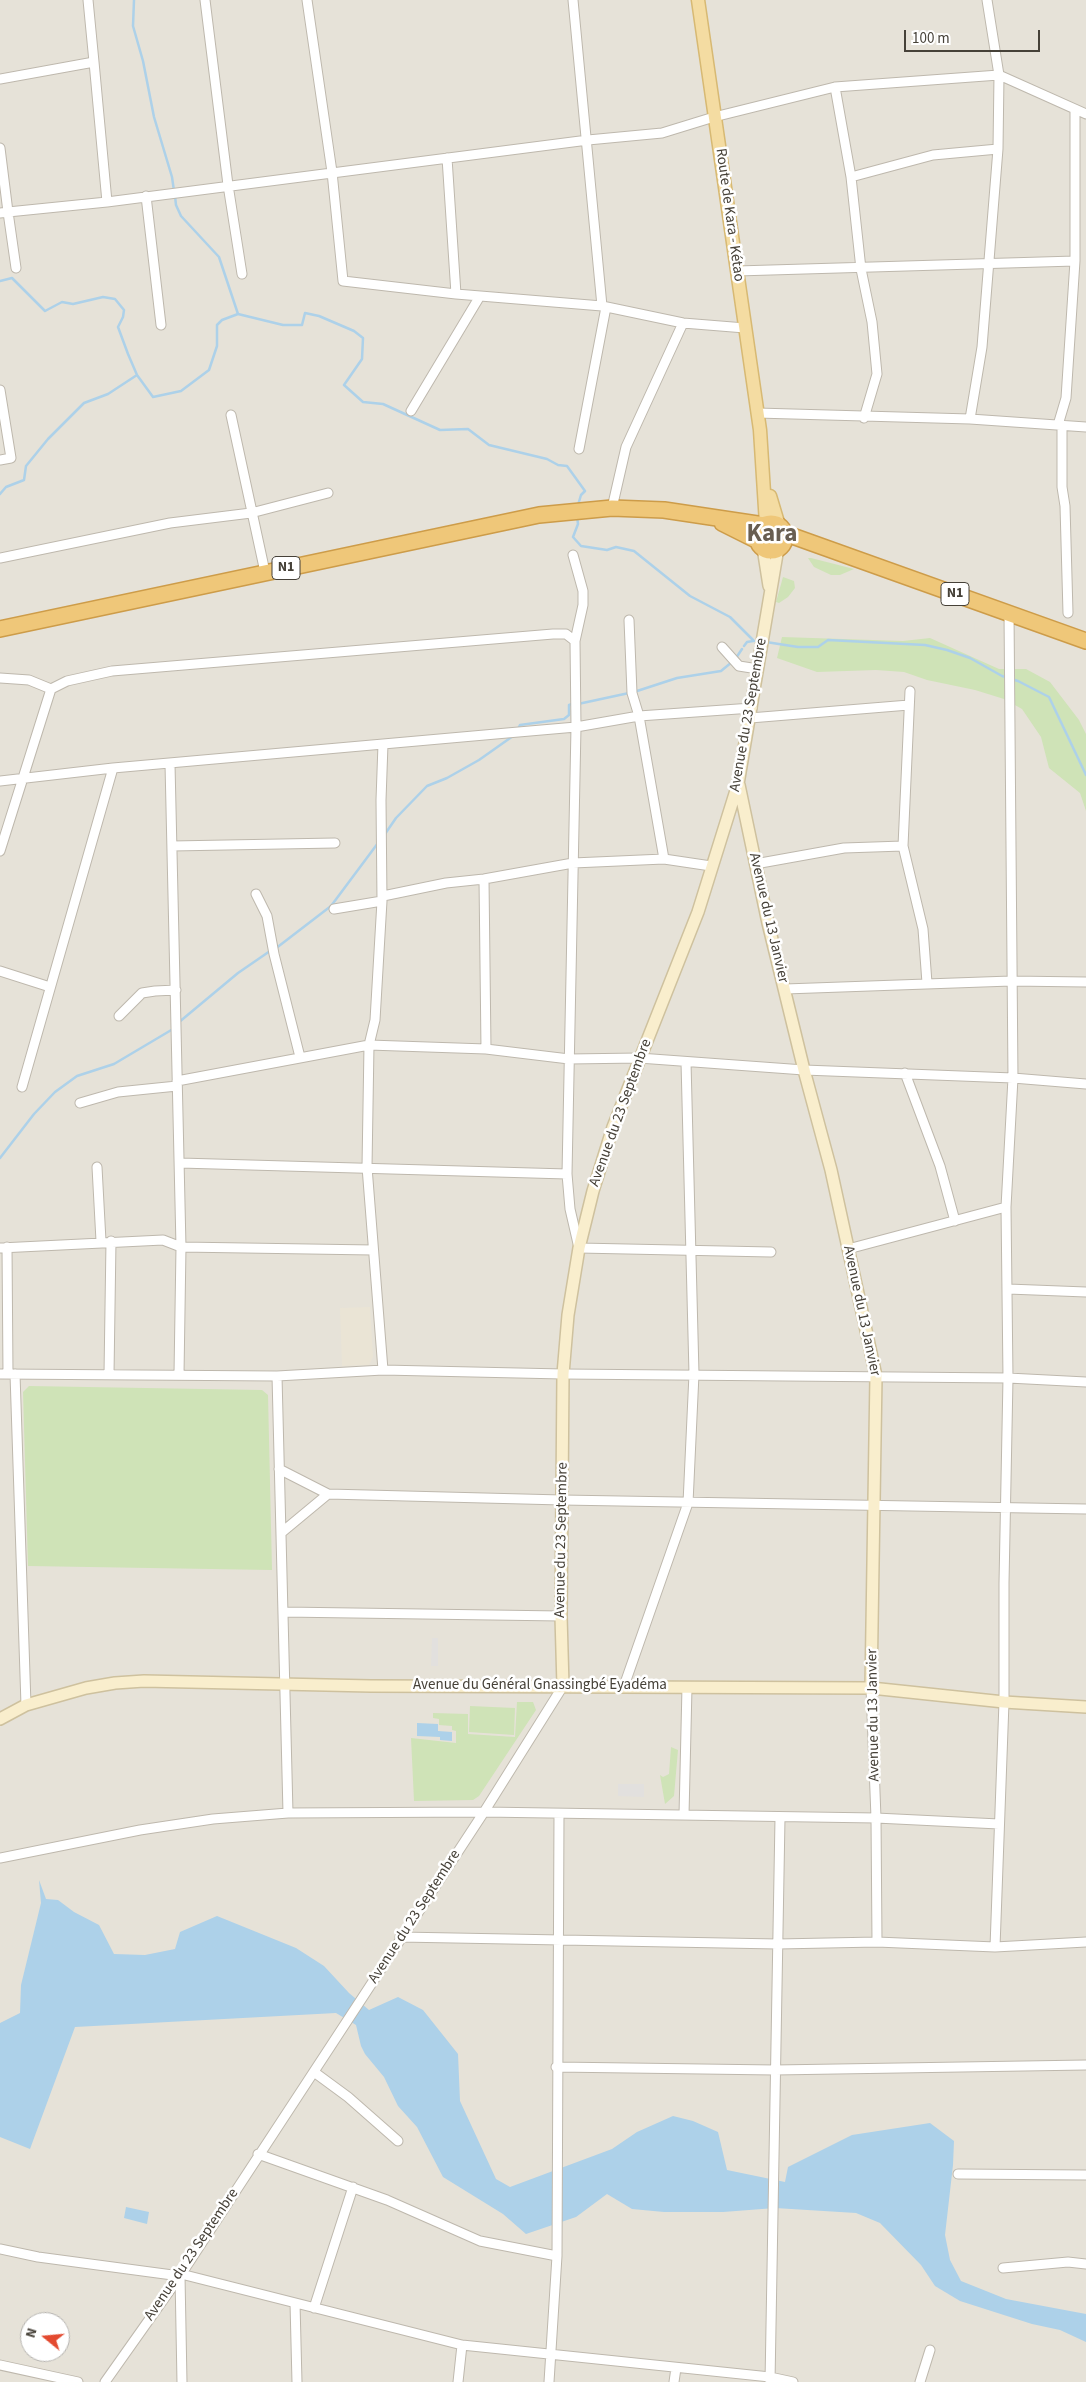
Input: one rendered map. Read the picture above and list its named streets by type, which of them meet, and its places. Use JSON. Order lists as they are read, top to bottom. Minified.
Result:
{"streets":{"highway":["N1"],"main road":["Route de Kara - Kétao","Avenue du 23 Septembre","Avenue du 13 Janvier","Avenue du Général Gnassingbé Eyadéma"]},"crossings":[["Route de Kara - Kétao","N1"],["Route de Kara - Kétao","Avenue du 23 Septembre"],["N1","Avenue du 23 Septembre"],["Avenue du 23 Septembre","Avenue du 13 Janvier"],["Avenue du 23 Septembre","Avenue du Général Gnassingbé Eyadéma"],["Avenue du 13 Janvier","Avenue du Général Gnassingbé Eyadéma"]],"districts":["Kara"],"scale_bar":"100 m","north":"left"}
